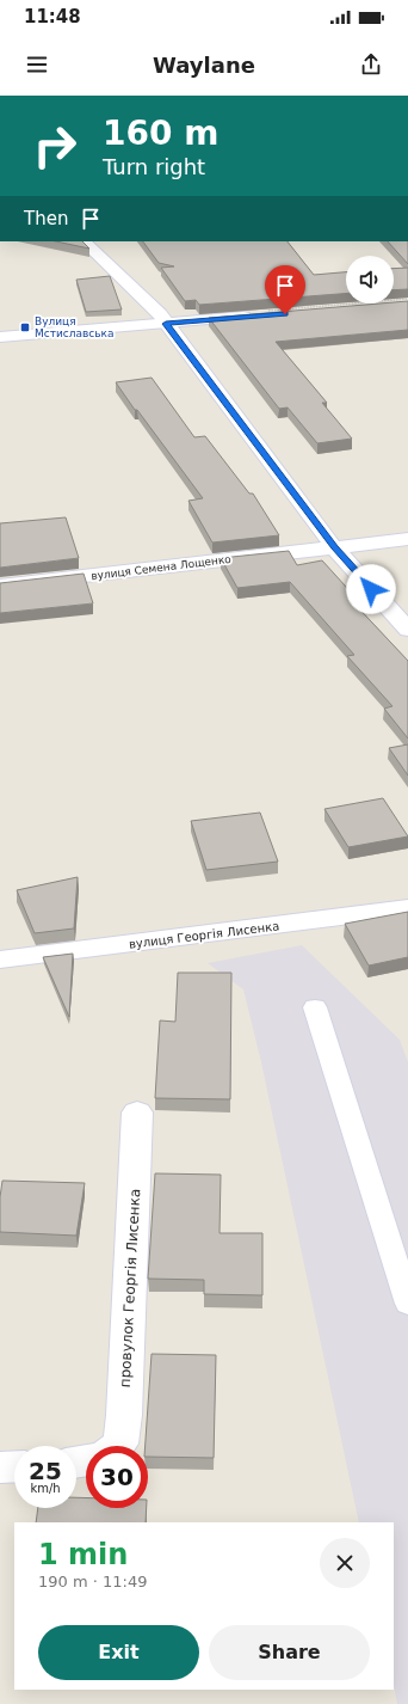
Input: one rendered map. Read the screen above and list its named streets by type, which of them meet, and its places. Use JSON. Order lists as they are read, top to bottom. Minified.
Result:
{"streets":{"street":["вулиця Семена Лощенко","вулиця Георгія Лисенка","провулок Георгія Лисенка"]},"places":{"transit":["Вулиця Мстиславська"]},"page":{"status":"11:48","header":"Waylane","turn":["160 m","Turn right"],"then":"Then","speed":"25 km/h","limit":"30","heading":["1 min","190 m · 11:49"],"buttons":["Exit","Share"]}}
